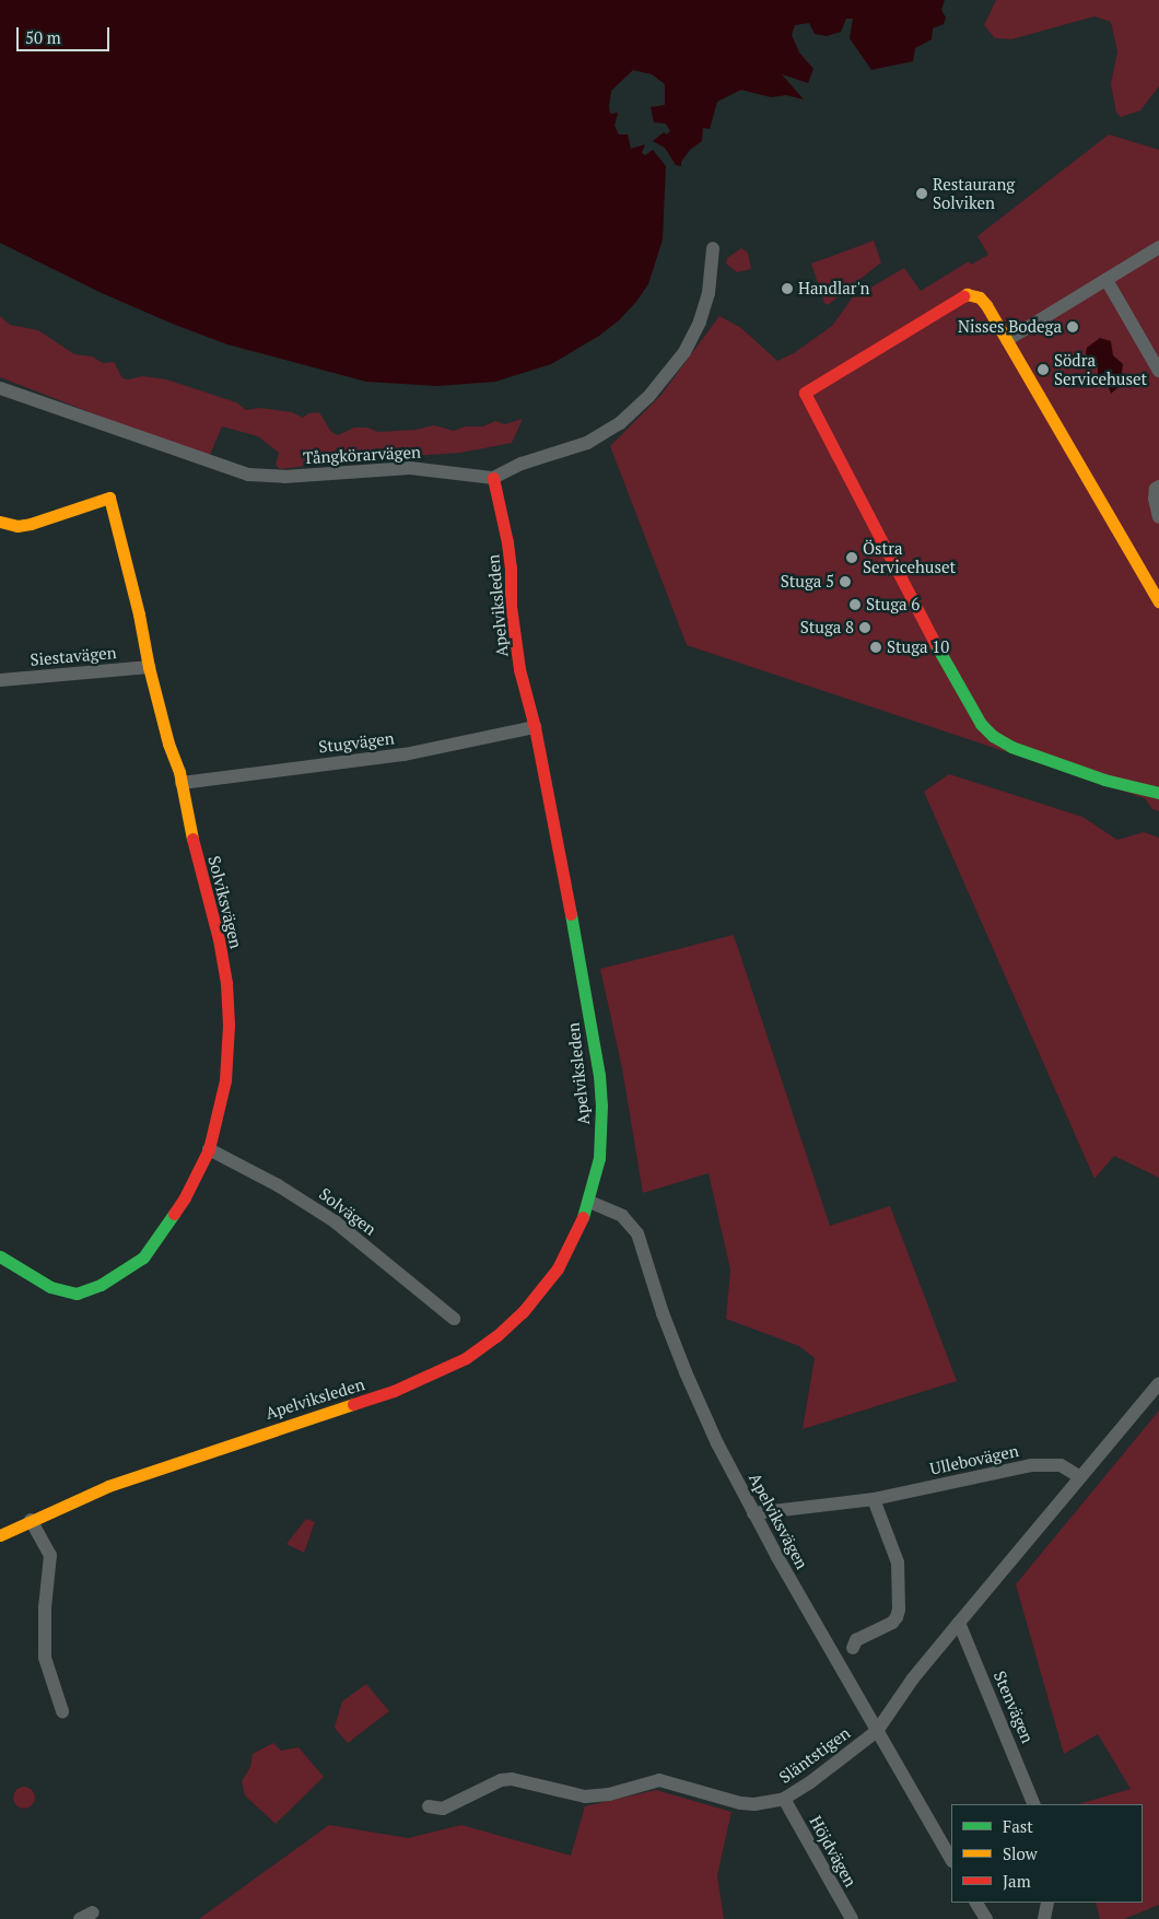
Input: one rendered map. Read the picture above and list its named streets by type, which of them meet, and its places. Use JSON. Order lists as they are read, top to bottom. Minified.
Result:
{"streets":{"street":["Tångkörarvägen","Apelviksleden","Siestavägen","Stugvägen","Solviksvägen","Solvägen","Ullebovägen","Apelviksvägen","Stenvägen","Släntstigen","Höjdvägen"]},"crossings":[["Tångkörarvägen","Apelviksleden"],["Apelviksleden","Stugvägen"],["Apelviksleden","Apelviksvägen"],["Siestavägen","Solviksvägen"],["Stugvägen","Solviksvägen"],["Solviksvägen","Solvägen"],["Ullebovägen","Apelviksvägen"],["Ullebovägen","Släntstigen"],["Apelviksvägen","Släntstigen"],["Stenvägen","Släntstigen"],["Släntstigen","Höjdvägen"]],"places":["Restaurang Solviken","Handlar'n","Nisses Bodega","Södra Servicehuset","Östra Servicehuset","Stuga 5","Stuga 6","Stuga 8","Stuga 10"],"legend":["Fast","Slow","Jam"],"scale_bar":"50 m"}
